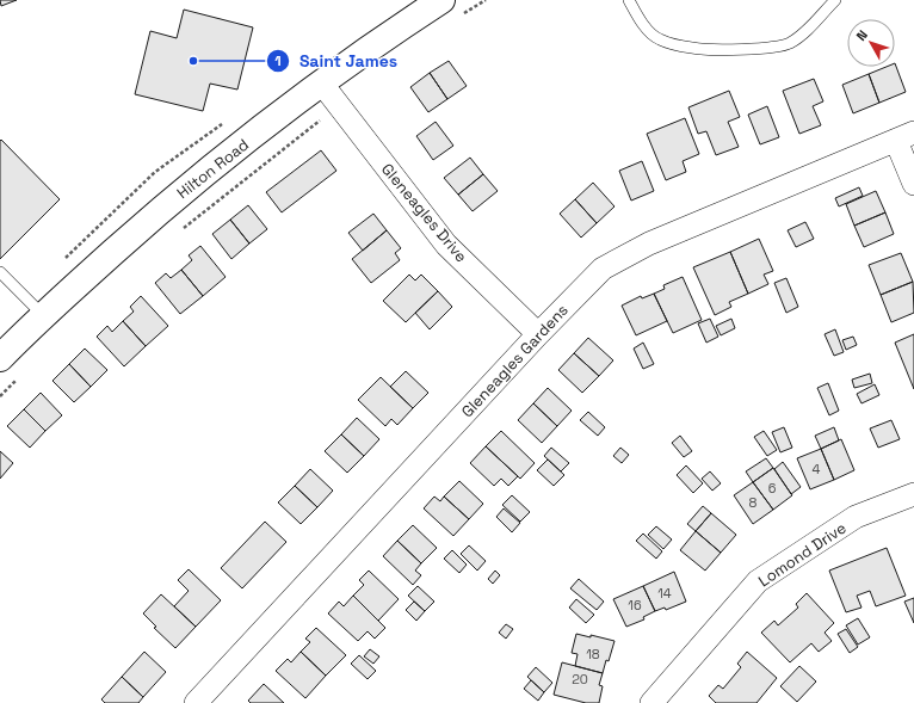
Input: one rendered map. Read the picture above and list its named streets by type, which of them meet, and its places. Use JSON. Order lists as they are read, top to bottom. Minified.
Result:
{"streets":{"street":["Hilton Road","Gleneagles Drive","Gleneagles Gardens","Lomond Drive"]},"crossings":[["Hilton Road","Gleneagles Drive"],["Gleneagles Drive","Gleneagles Gardens"]],"places":["Saint James"],"house_numbers":["4","6","8","14","16","18","20"],"north":"top left"}
